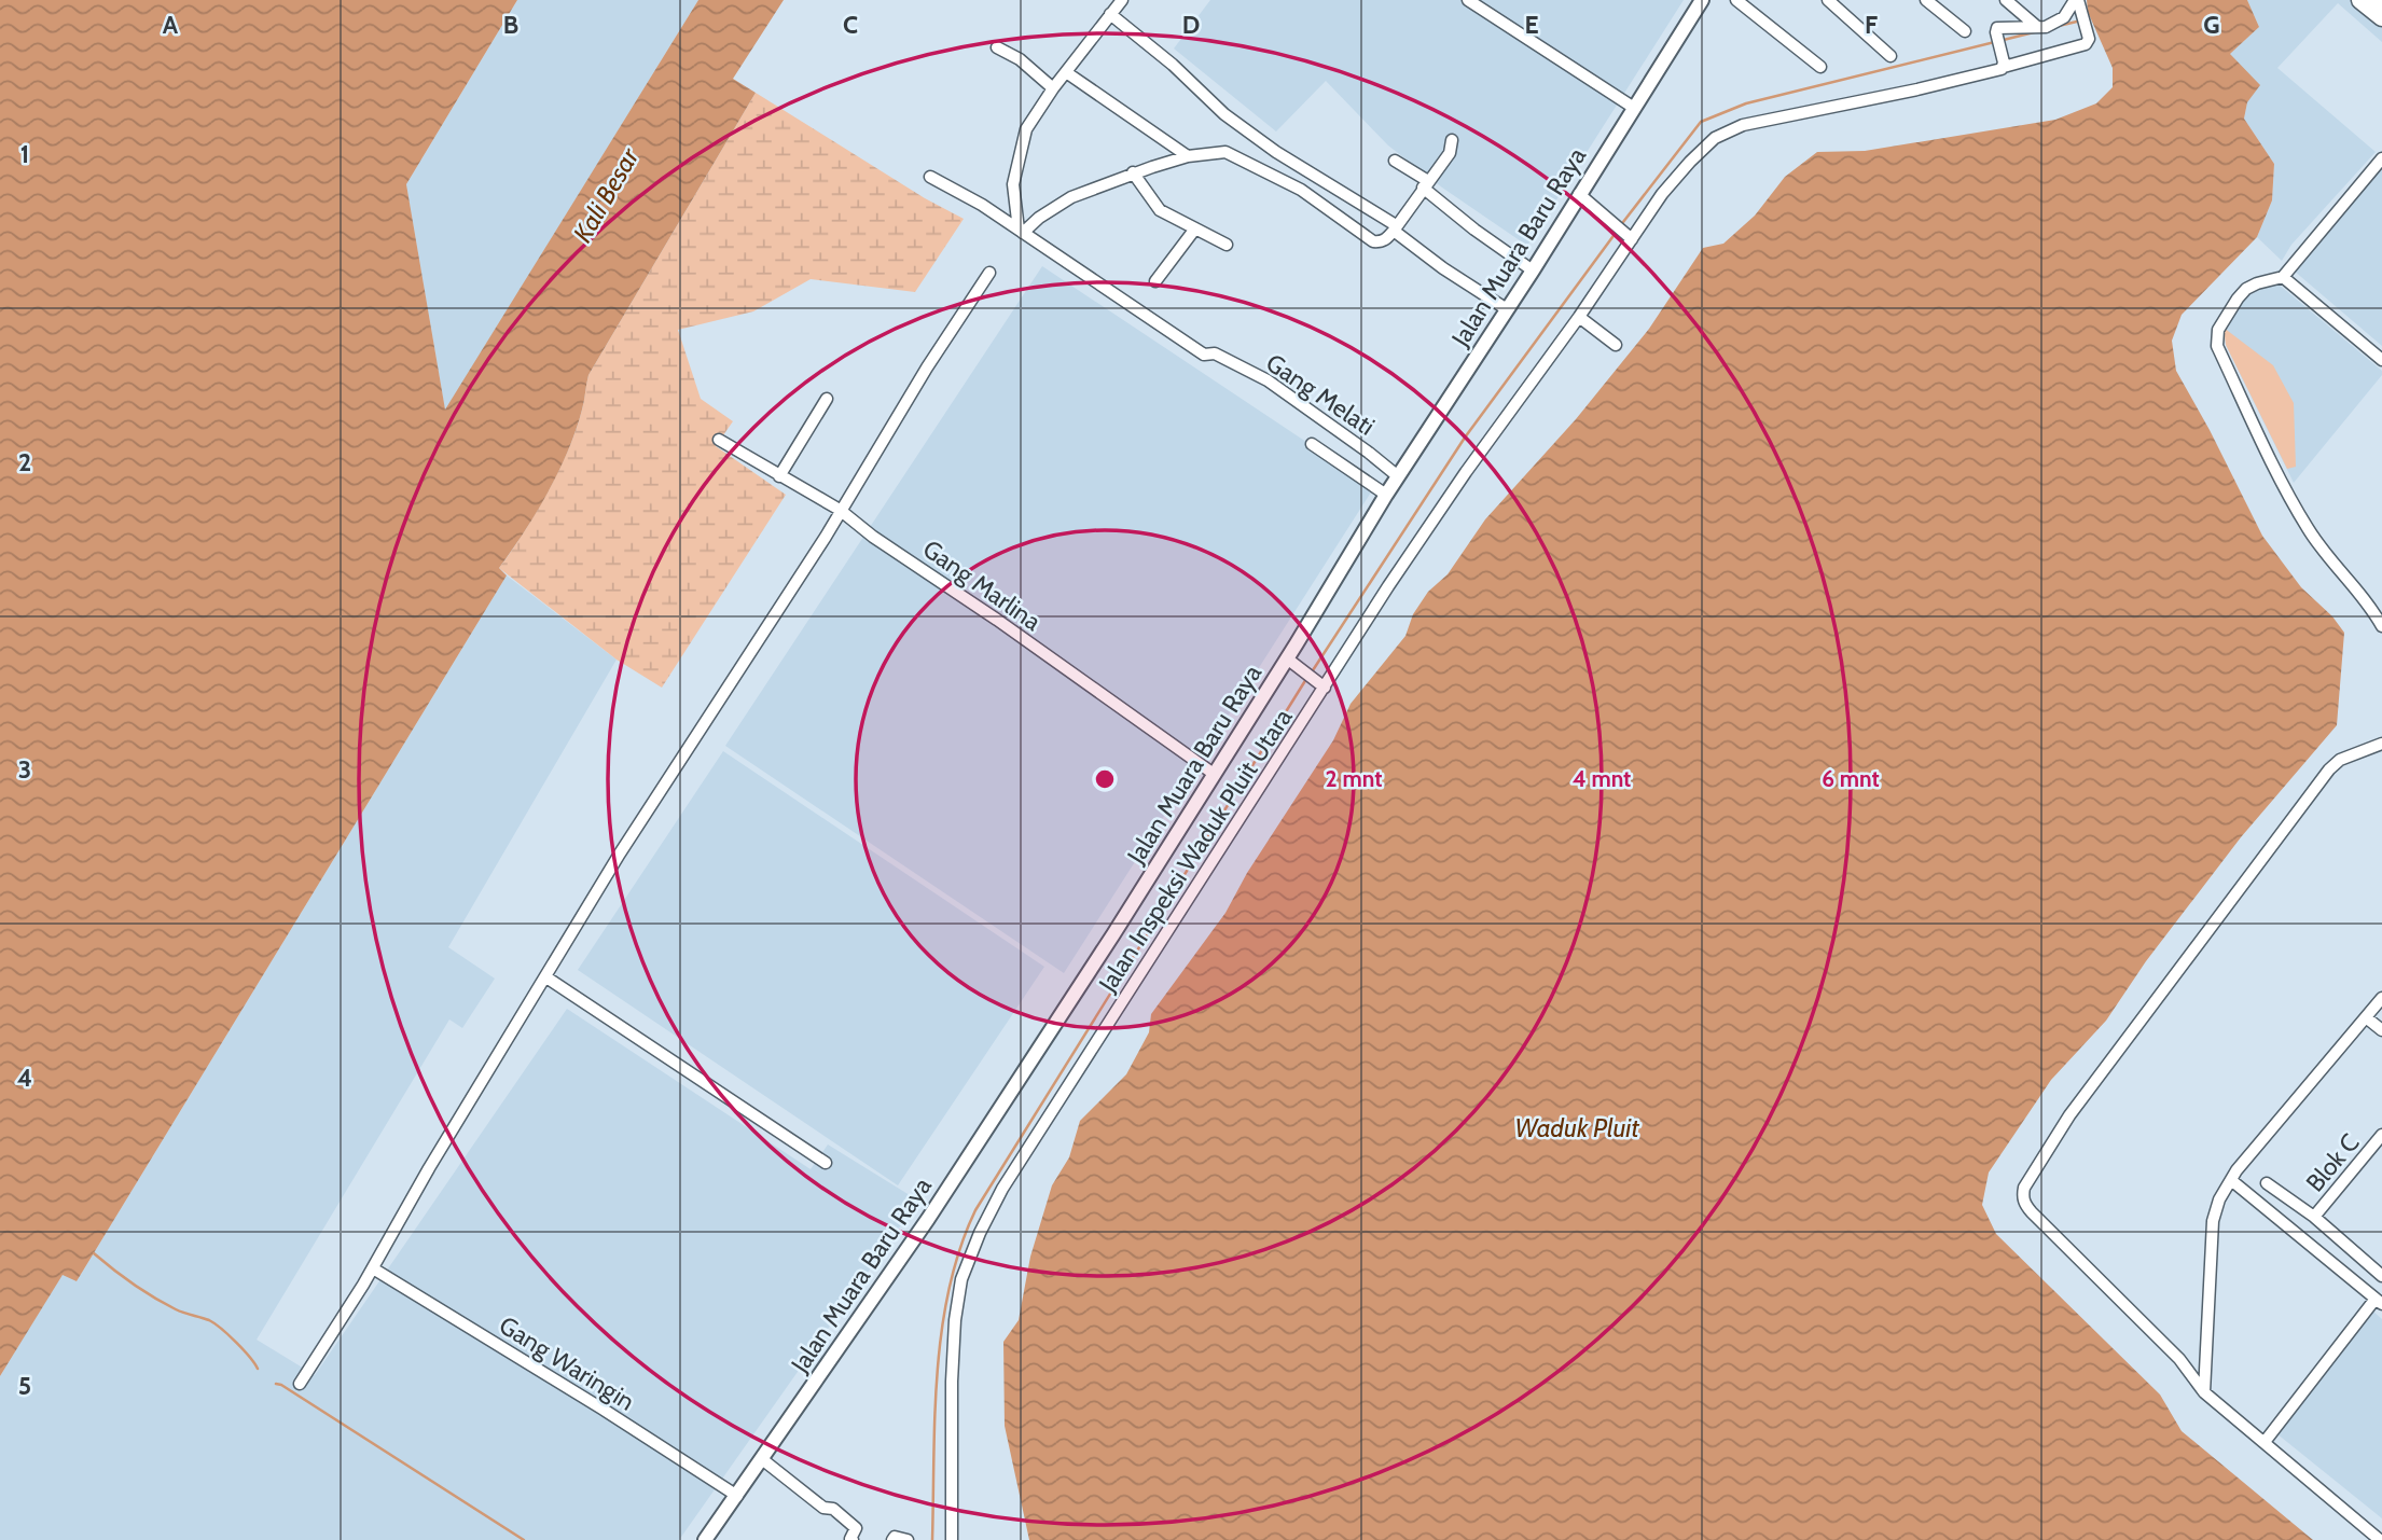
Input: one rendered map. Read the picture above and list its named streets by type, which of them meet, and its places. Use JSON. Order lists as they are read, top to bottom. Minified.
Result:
{"streets":{"street":["Jalan Muara Baru Raya","Gang Melati","Gang Marlina","Jalan Inspeksi Waduk Pluit Utara","Blok C","Gang Waringin"]},"crossings":[["Jalan Muara Baru Raya","Gang Melati"],["Jalan Muara Baru Raya","Gang Marlina"],["Jalan Muara Baru Raya","Gang Waringin"]],"water":["Kali Besar","Waduk Pluit"],"grid":{"columns":["A","B","C","D","E","F","G"],"rows":["1","2","3","4","5"]},"rings":["2 mnt","4 mnt","6 mnt"]}
